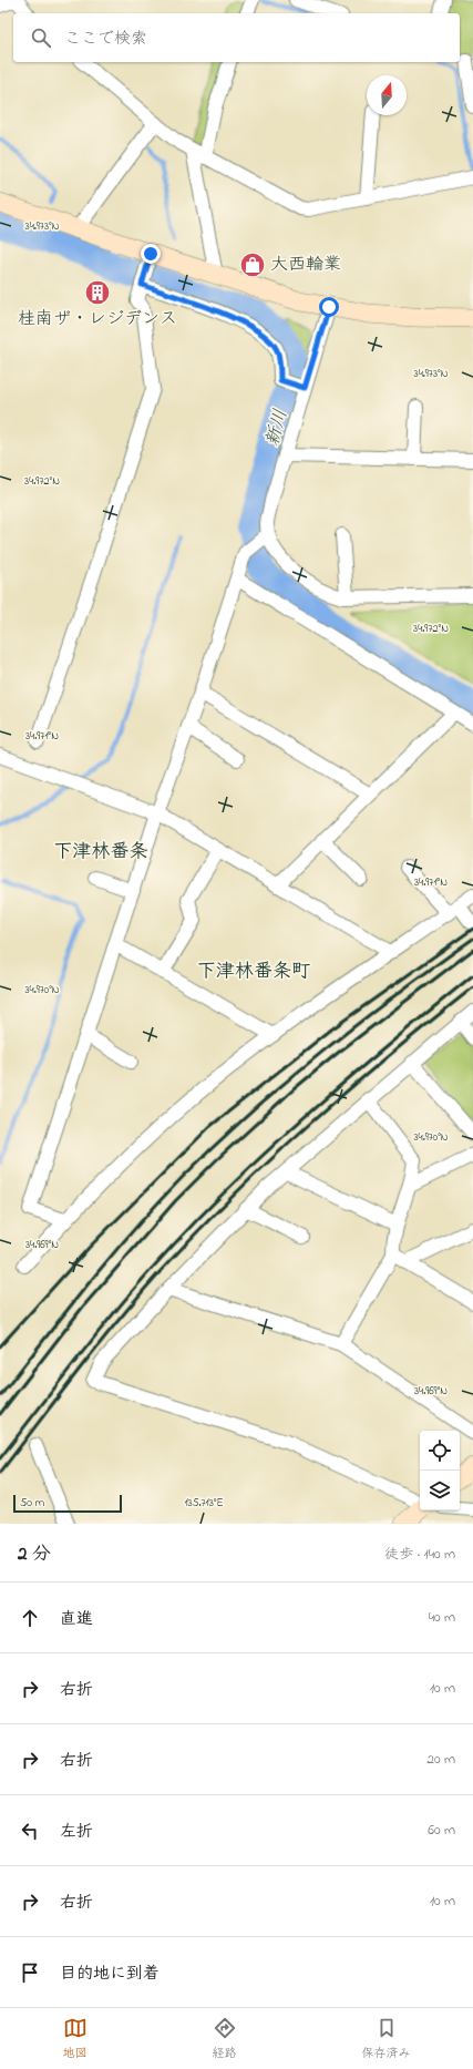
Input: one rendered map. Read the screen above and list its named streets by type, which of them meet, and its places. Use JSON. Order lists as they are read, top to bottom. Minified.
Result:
{"districts":["下津林番条","下津林番条町"],"water":["新川"],"places":{"shop":["大西輪業"],"building":["桂南ザ・レジデンス"]},"scale_bar":"50 m","north":"top","page":{"search":"ここで検索","scale":"50 m","heading":["2 分","徒歩 · 140 m"],"list":[["直進","40 m"],["右折","10 m"],["右折","20 m"],["左折","60 m"],["右折","10 m"],"目的地に到着"],"nav":["地図","経路","保存済み"]},"coordinates":["34.973°N","34.972°N","34.971°N","34.970°N","34.969°N","135.713°E"]}
